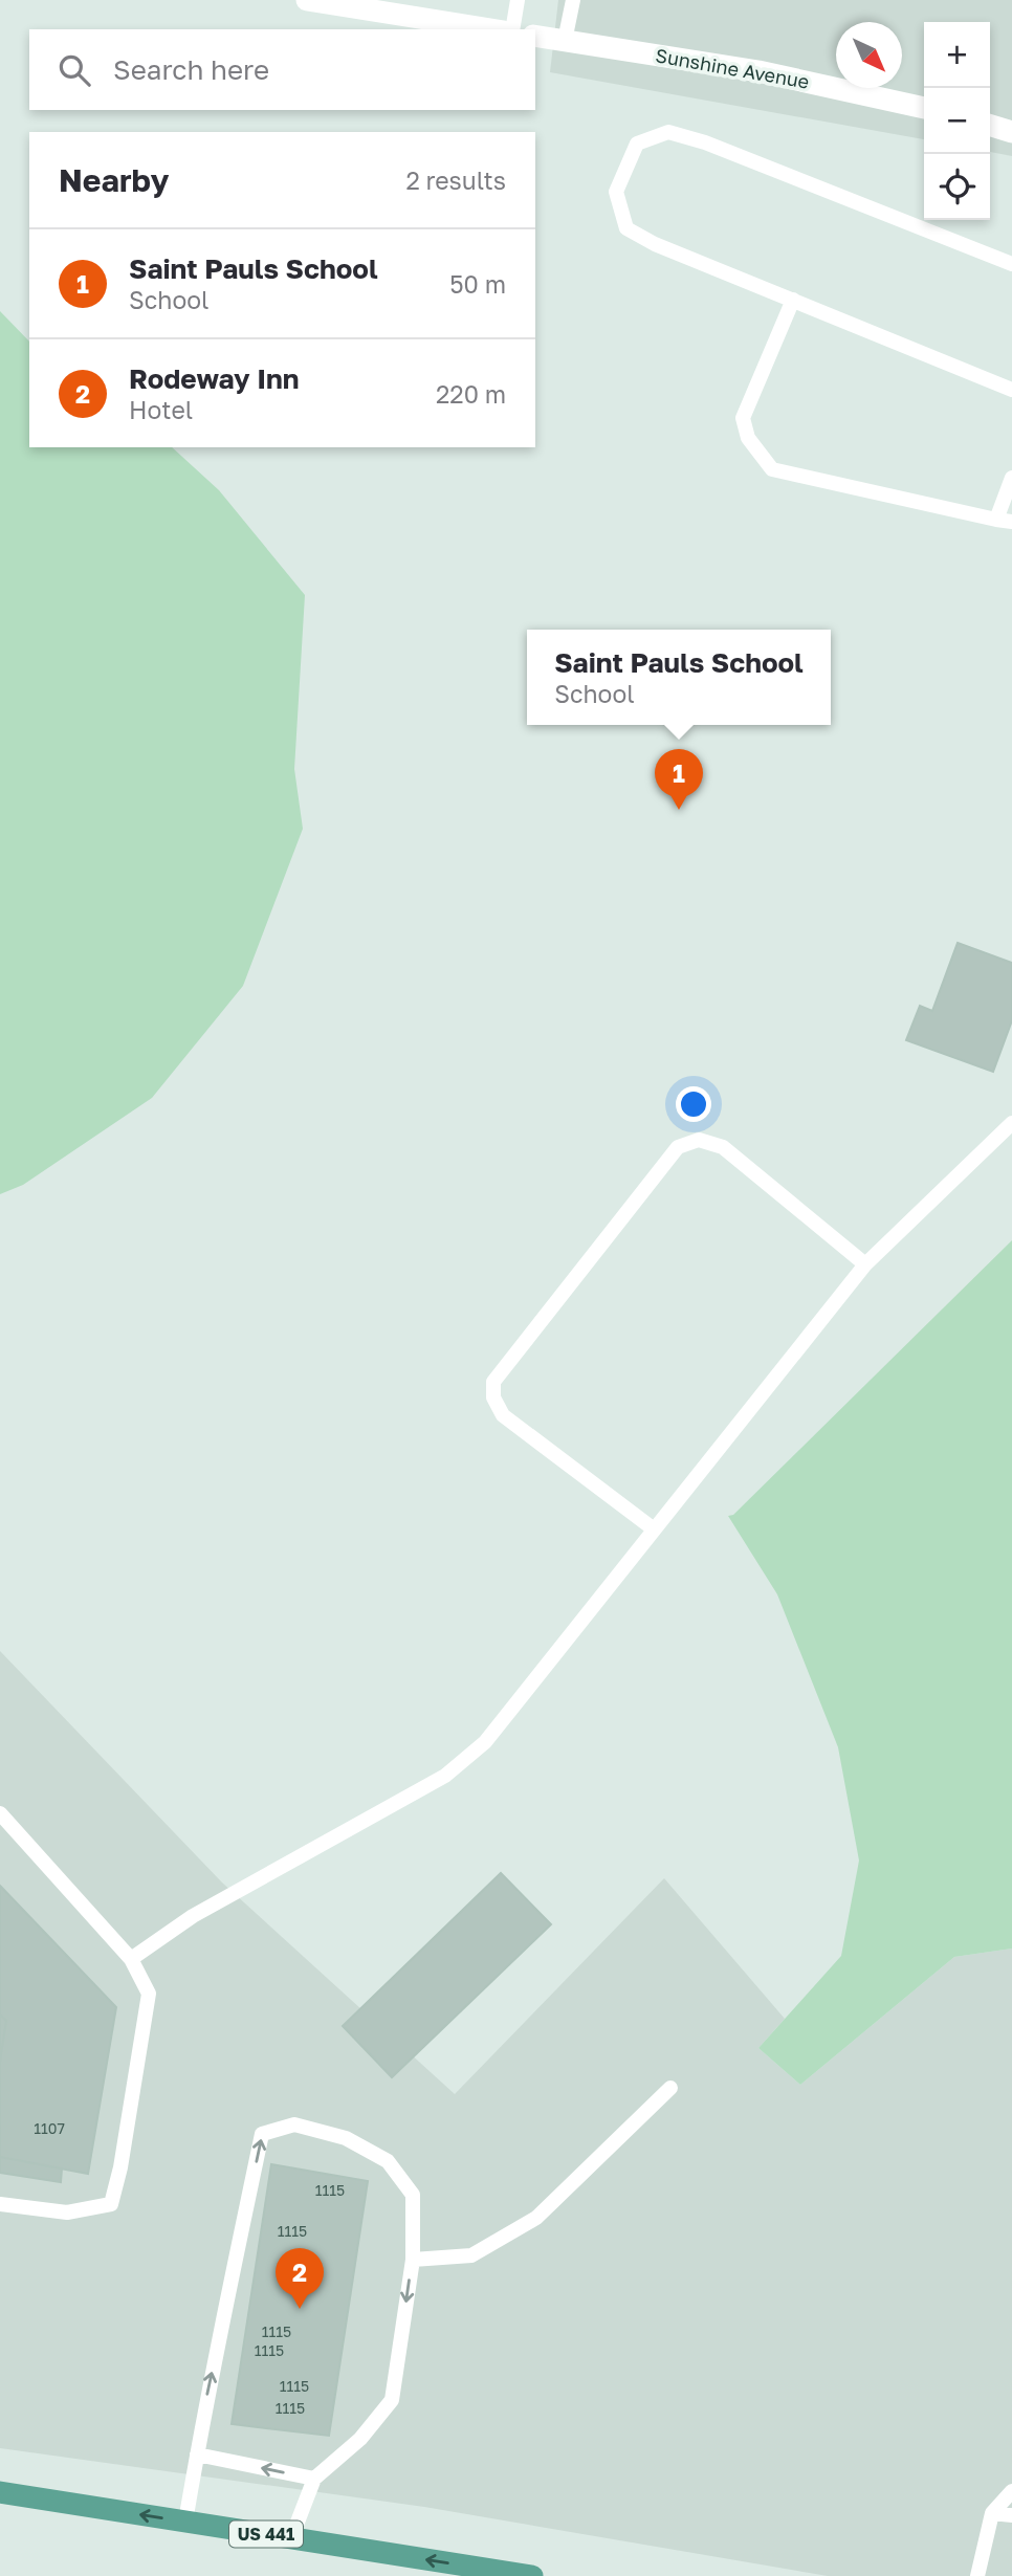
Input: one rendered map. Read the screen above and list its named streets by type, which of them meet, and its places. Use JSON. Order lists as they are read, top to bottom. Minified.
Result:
{"streets":{"main road":["US 441"],"street":["Sunshine Avenue"]},"house_numbers":["1107","1115","1115","1115","1115","1115","1115"],"north":"bottom right","page":{"map_buttons":["+","−"],"search":"Search here","heading":["Nearby","2 results"],"list":[{"mark":"1","name":"Saint Pauls School","note":"School","value":"50 m"},{"mark":"2","name":"Rodeway Inn","note":"Hotel","value":"220 m"}],"popup":["Saint Pauls School","School"],"pins":["1","2"]}}
